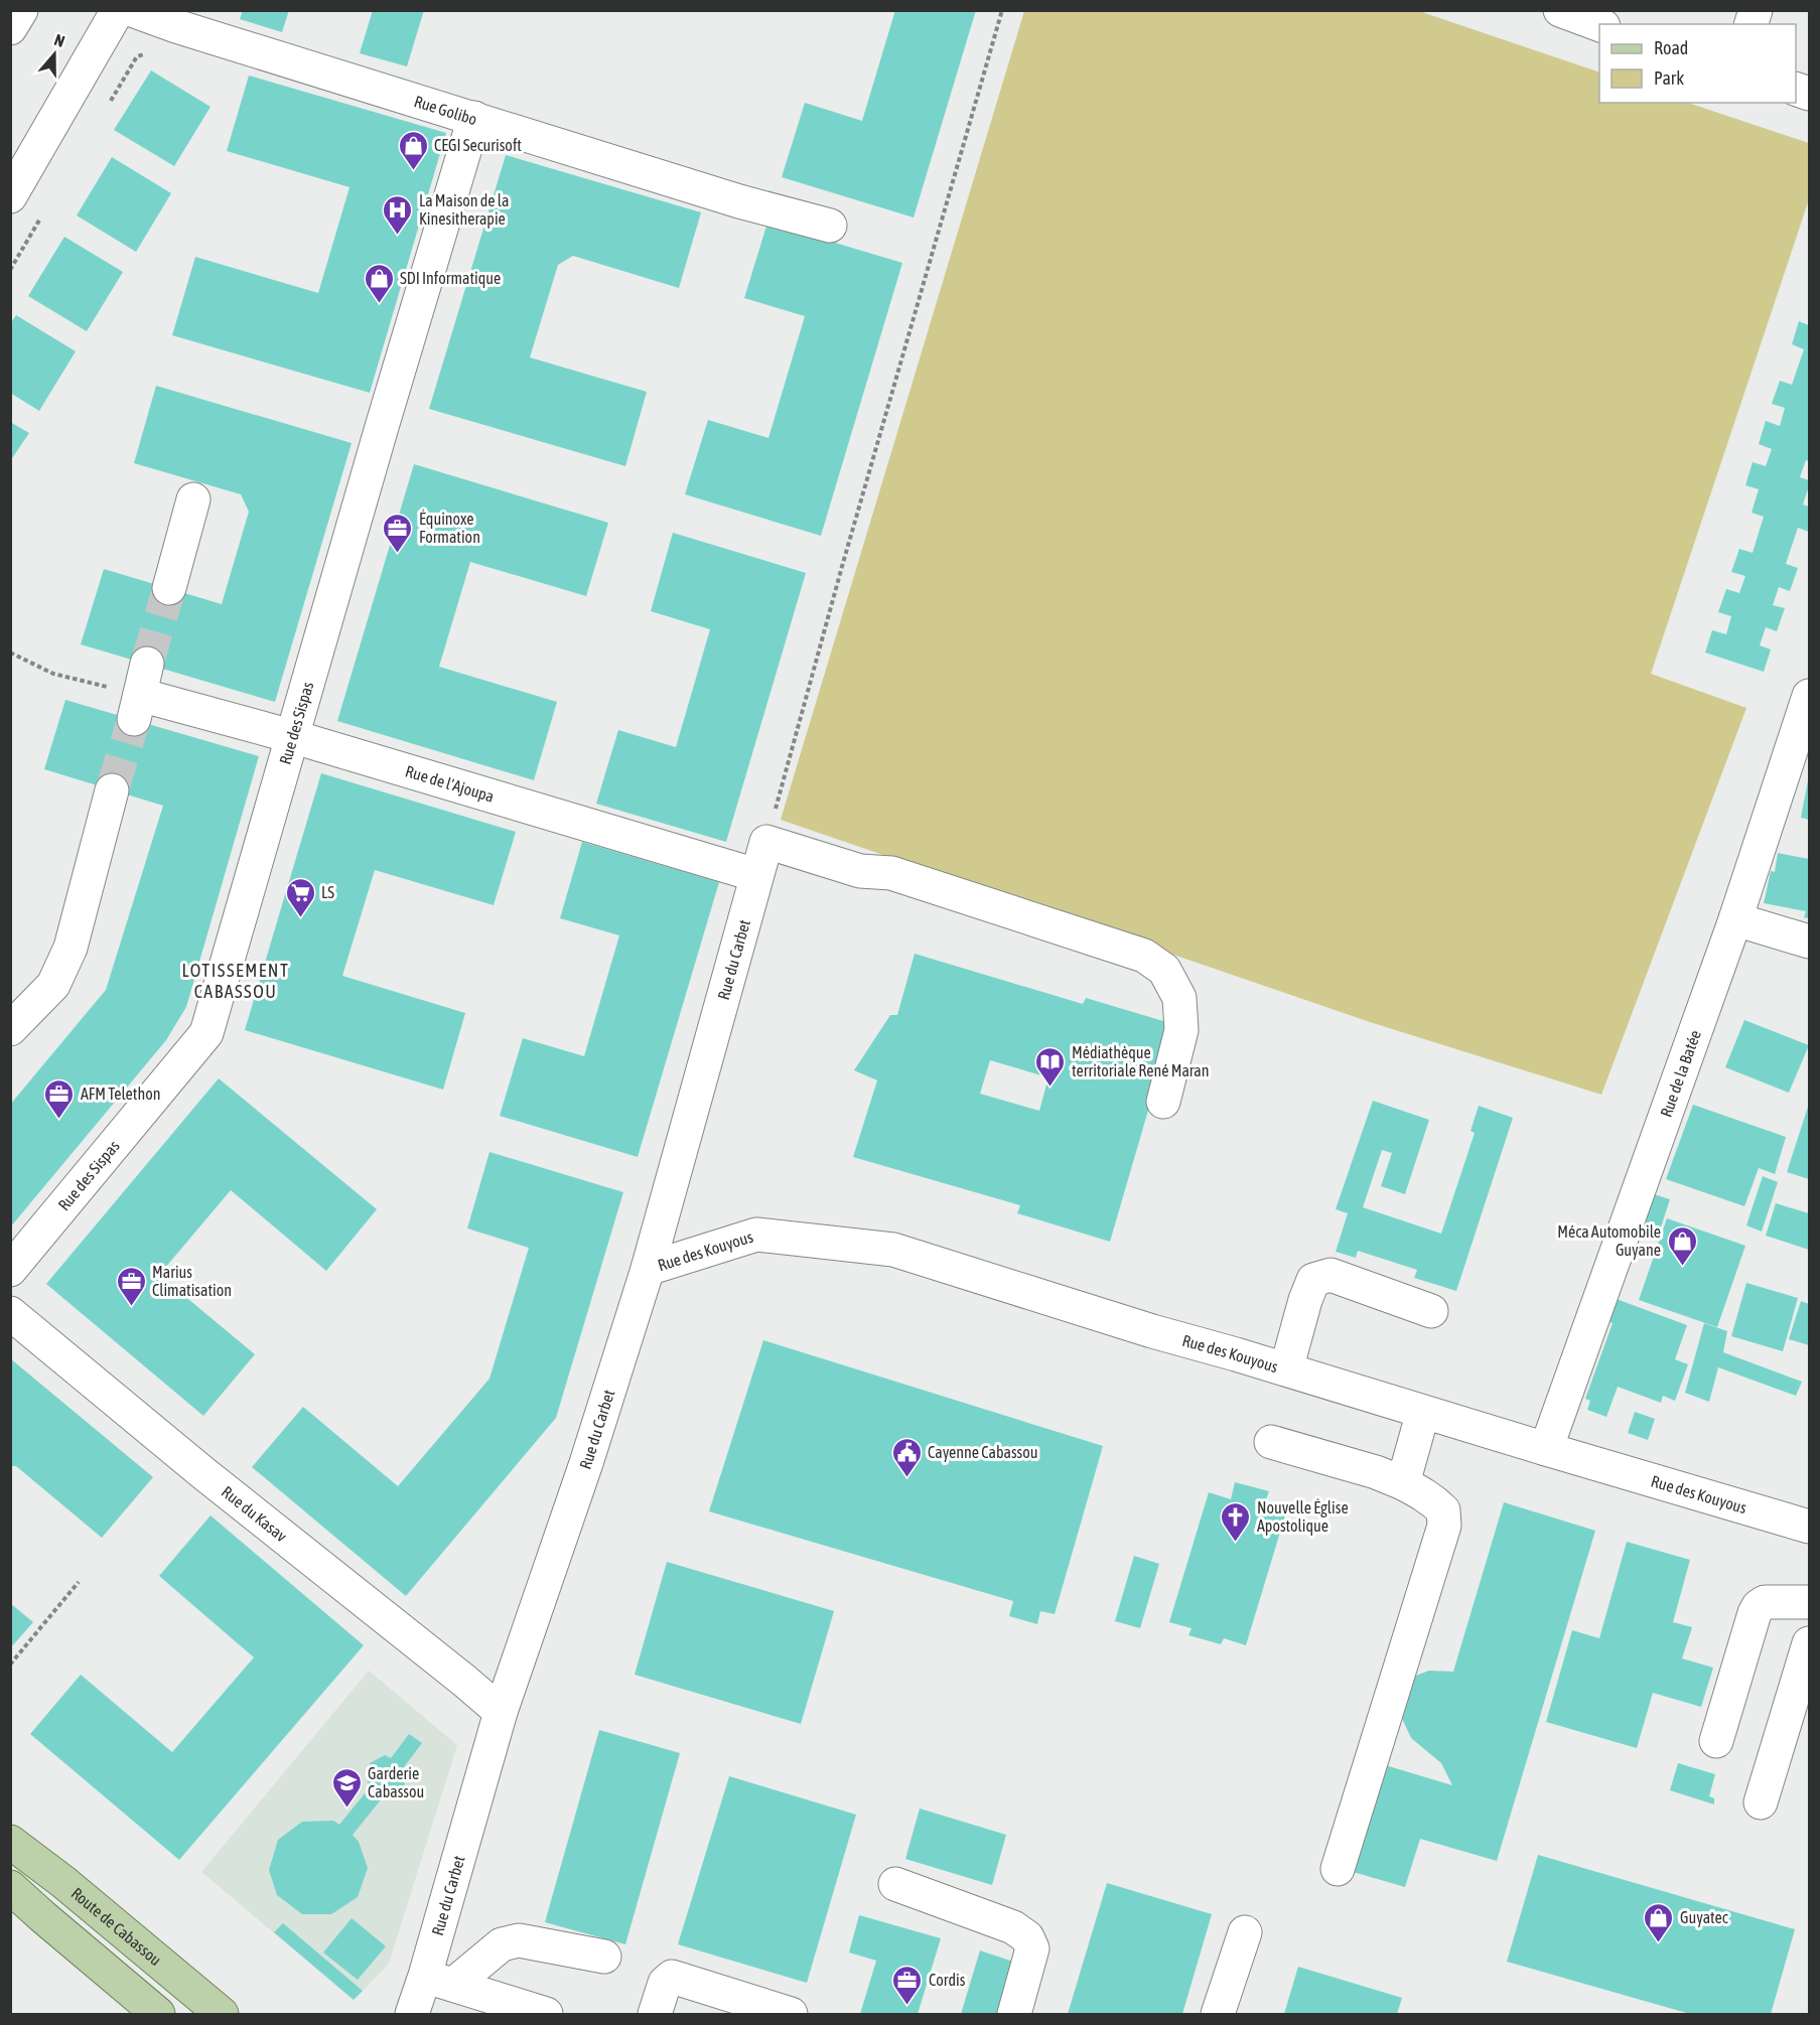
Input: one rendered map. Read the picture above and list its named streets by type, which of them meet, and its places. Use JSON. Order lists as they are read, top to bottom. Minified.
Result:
{"streets":{"main road":["Route de Cabassou"],"street":["Rue Golibo","Rue des Sispas","Rue de l'Ajoupa","Rue du Carbet","Rue de la Batée","Rue des Kouyous","Rue du Kasav"]},"crossings":[["Rue Golibo","Rue des Sispas"],["Rue des Sispas","Rue de l'Ajoupa"],["Rue de l'Ajoupa","Rue du Carbet"],["Rue du Carbet","Rue des Kouyous"],["Rue du Carbet","Rue du Kasav"],["Rue de la Batée","Rue des Kouyous"]],"districts":["LOTISSEMENT CABASSOU"],"places":{"shop":["CEGI Securisoft","SDI Informatique","Méca Automobile Guyane","Guyatec"],"hospital":["La Maison de la Kinesitherapie"],"office":["Équinoxe Formation","AFM Telethon","Marius Climatisation","Cordis"],"supermarket":["LS"],"library":["Médiathèque territoriale René Maran"],"public building":["Cayenne Cabassou"],"church":["Nouvelle Église Apostolique"],"school or university":["Garderie Cabassou"]},"legend":["Road","Park"],"north":"top"}
